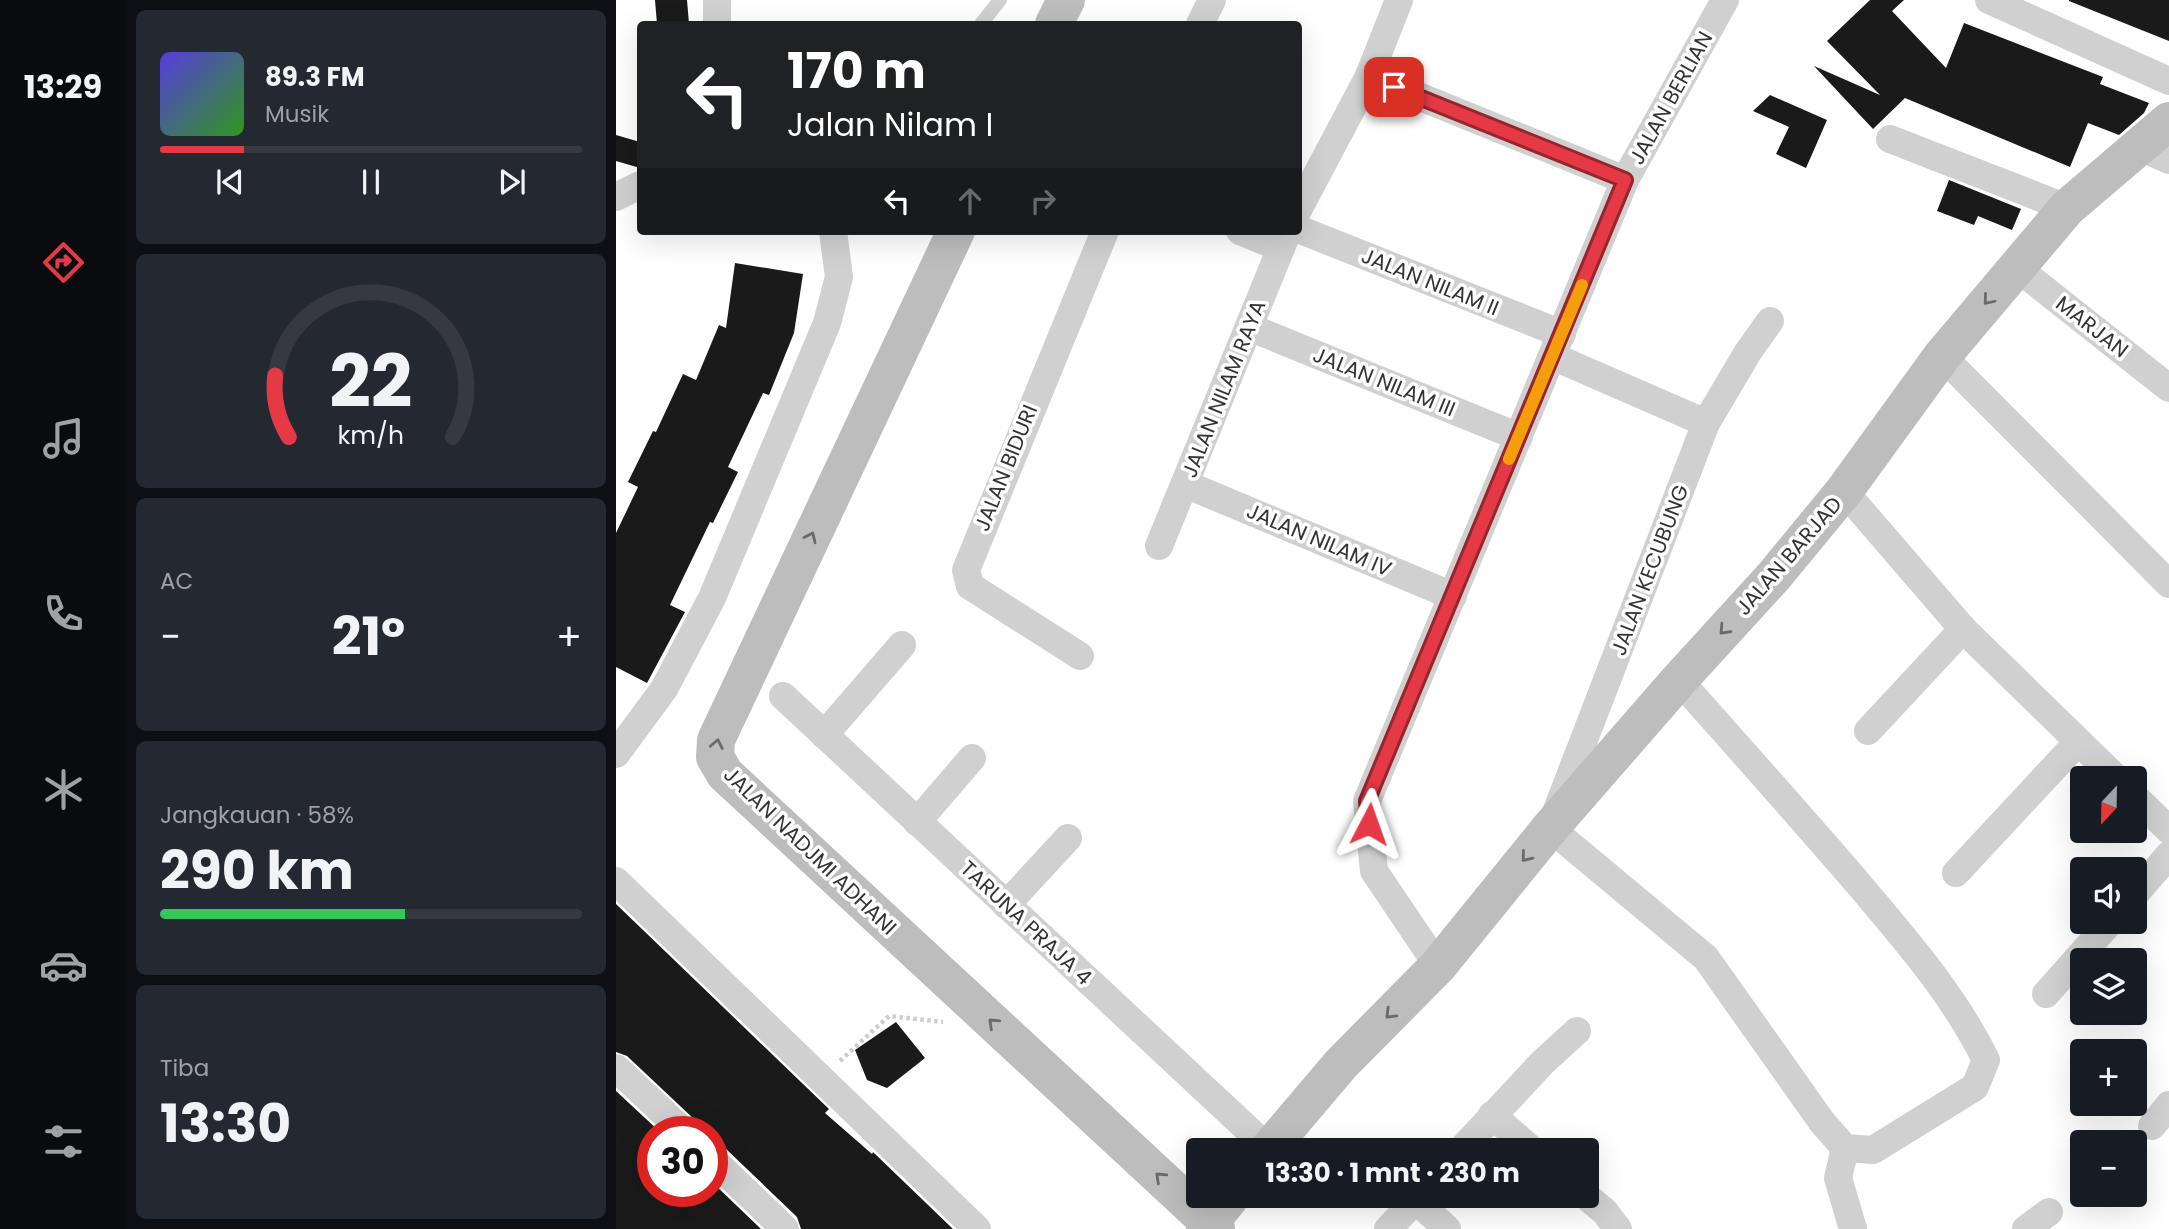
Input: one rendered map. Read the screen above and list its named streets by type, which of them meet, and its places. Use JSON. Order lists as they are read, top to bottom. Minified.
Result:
{"streets":{"main road":["JALAN BARJAD","JALAN NADJMI ADHANI"],"street":["JALAN BERLIAN","JALAN NILAM II","MARJAN","JALAN NILAM III","JALAN NILAM RAYA","JALAN BIDURI","JALAN NILAM IV","JALAN KECUBUNG","TARUNA PRAJA 4"]},"crossings":[["JALAN BERLIAN","JALAN NILAM II"],["JALAN BERLIAN","JALAN NILAM III"],["JALAN BERLIAN","JALAN NILAM IV"],["JALAN BERLIAN","JALAN BARJAD"],["JALAN NILAM II","JALAN NILAM RAYA"],["JALAN NILAM II","JALAN KECUBUNG"],["MARJAN","JALAN BARJAD"],["JALAN NILAM III","JALAN NILAM RAYA"],["JALAN NILAM RAYA","JALAN NILAM IV"],["JALAN BARJAD","JALAN KECUBUNG"]],"one_way":["JALAN BARJAD","JALAN NADJMI ADHANI"],"north":"bottom","page":{"tabs":"13:29","turn":["170 m","Jalan Nilam I"],"song":["89.3 FM","Musik"],"tile":["AC",["Jangkauan · 58%","290 km"],["Tiba","13:30"]],"heat":["−","21°","+"],"map_buttons":["+","−"],"limit":"30","trip":"13:30 · 1 mnt · 230 m","gauge":["22","km/h"]}}
